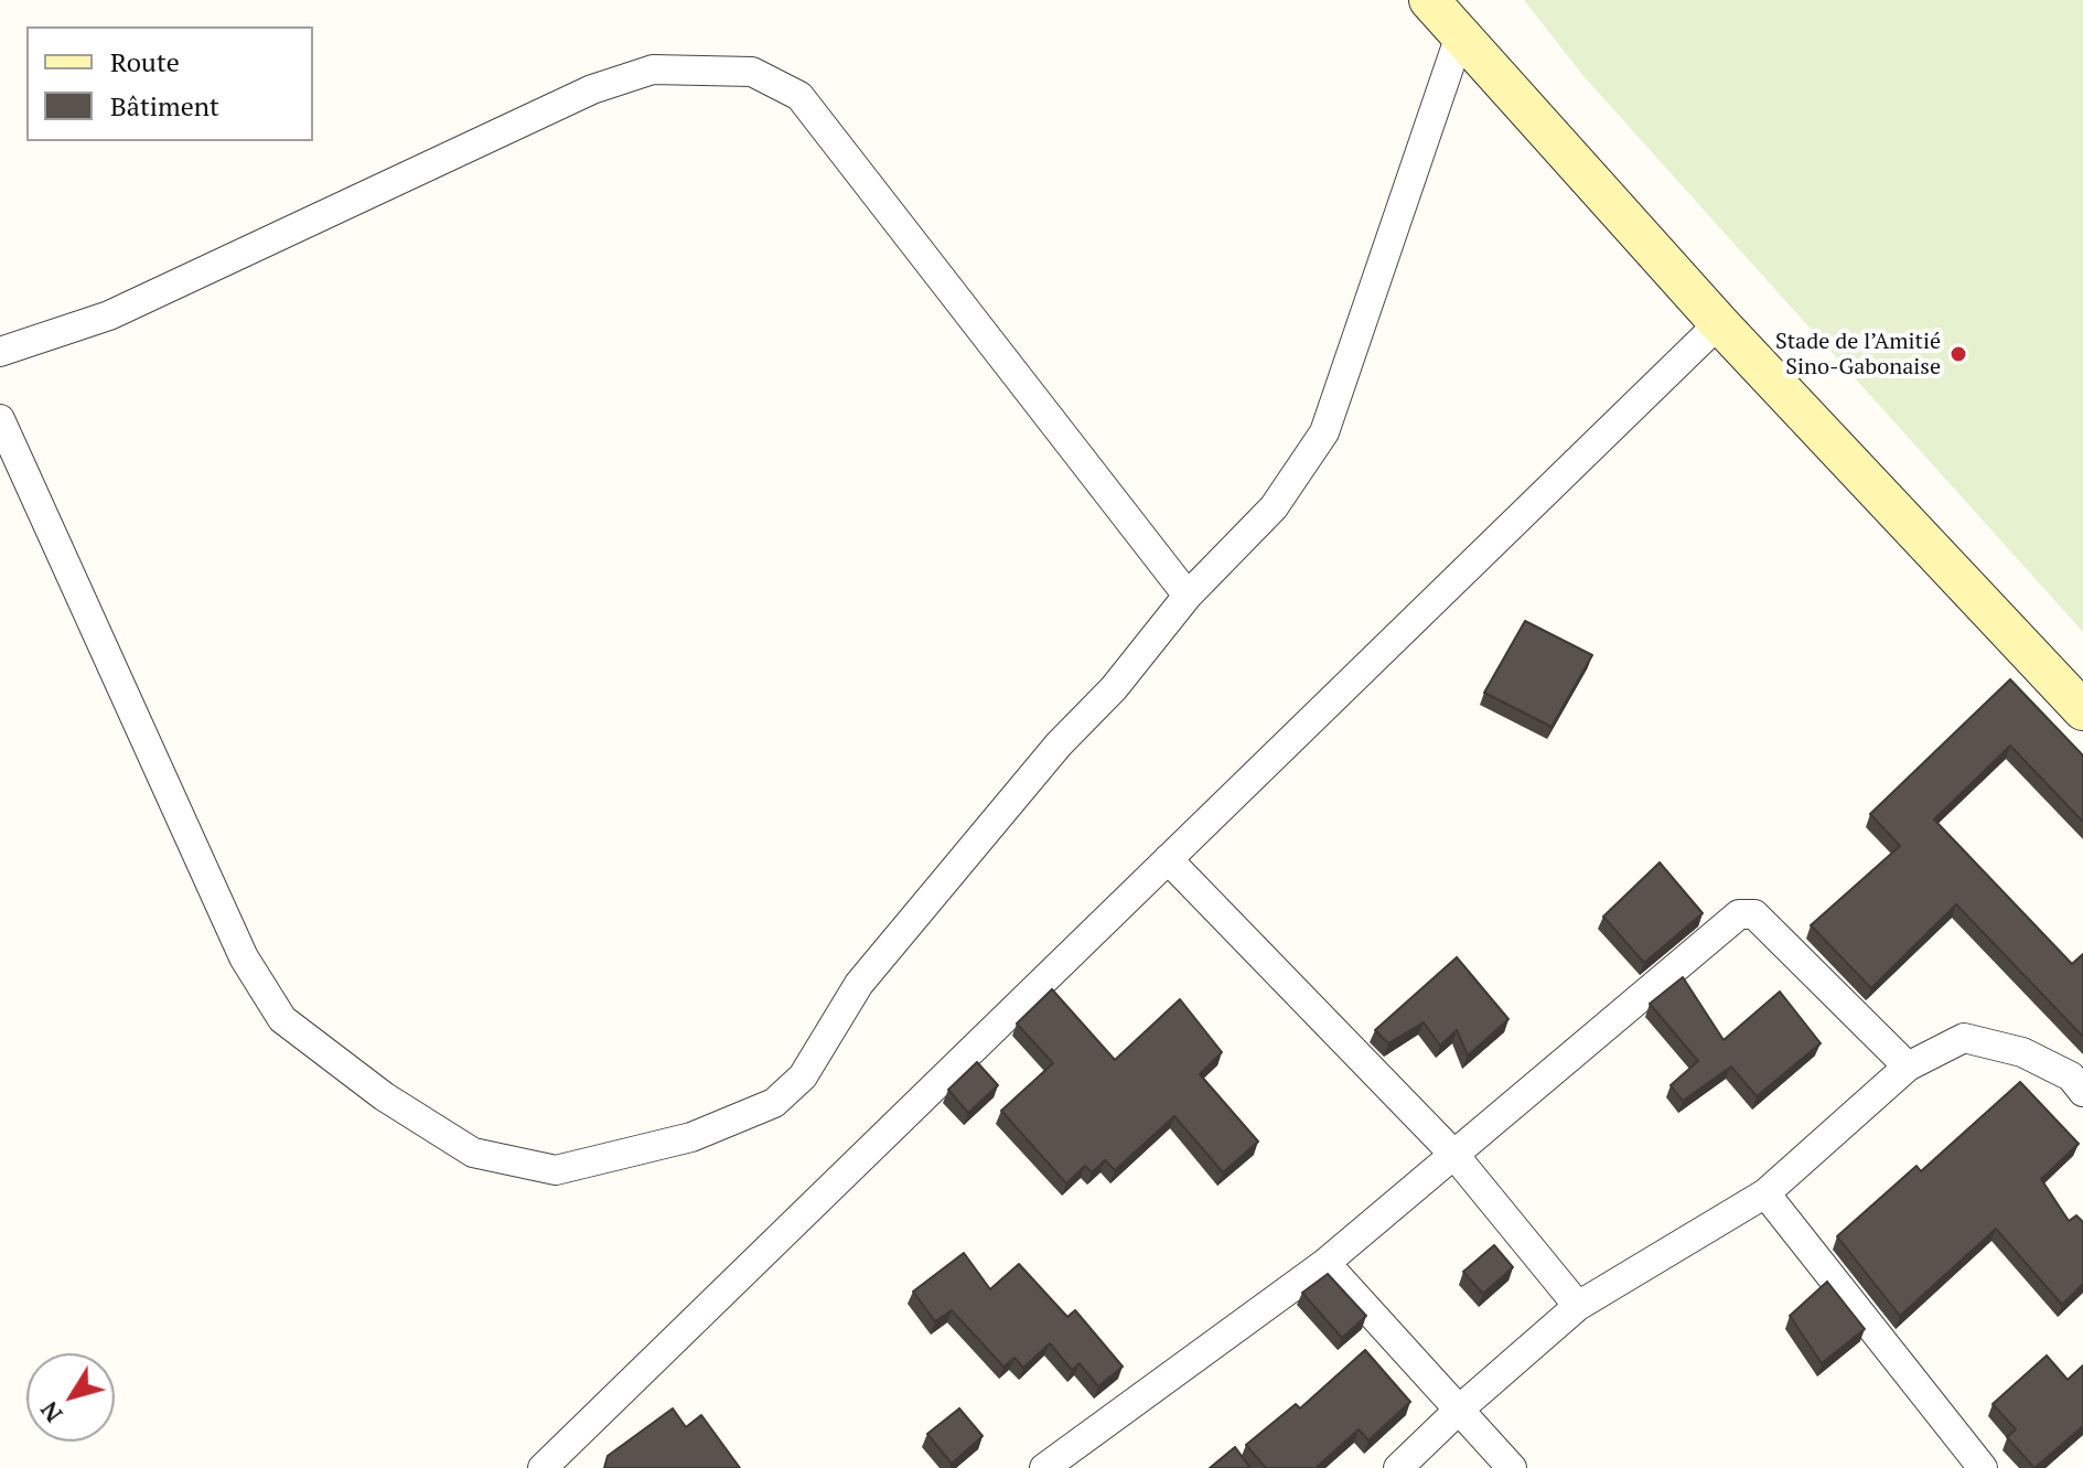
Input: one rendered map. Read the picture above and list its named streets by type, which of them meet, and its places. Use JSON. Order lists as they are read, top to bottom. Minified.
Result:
{"places":["Stade de l’Amitié Sino-Gabonaise"],"legend":["Route","Bâtiment"],"north":"bottom left"}
